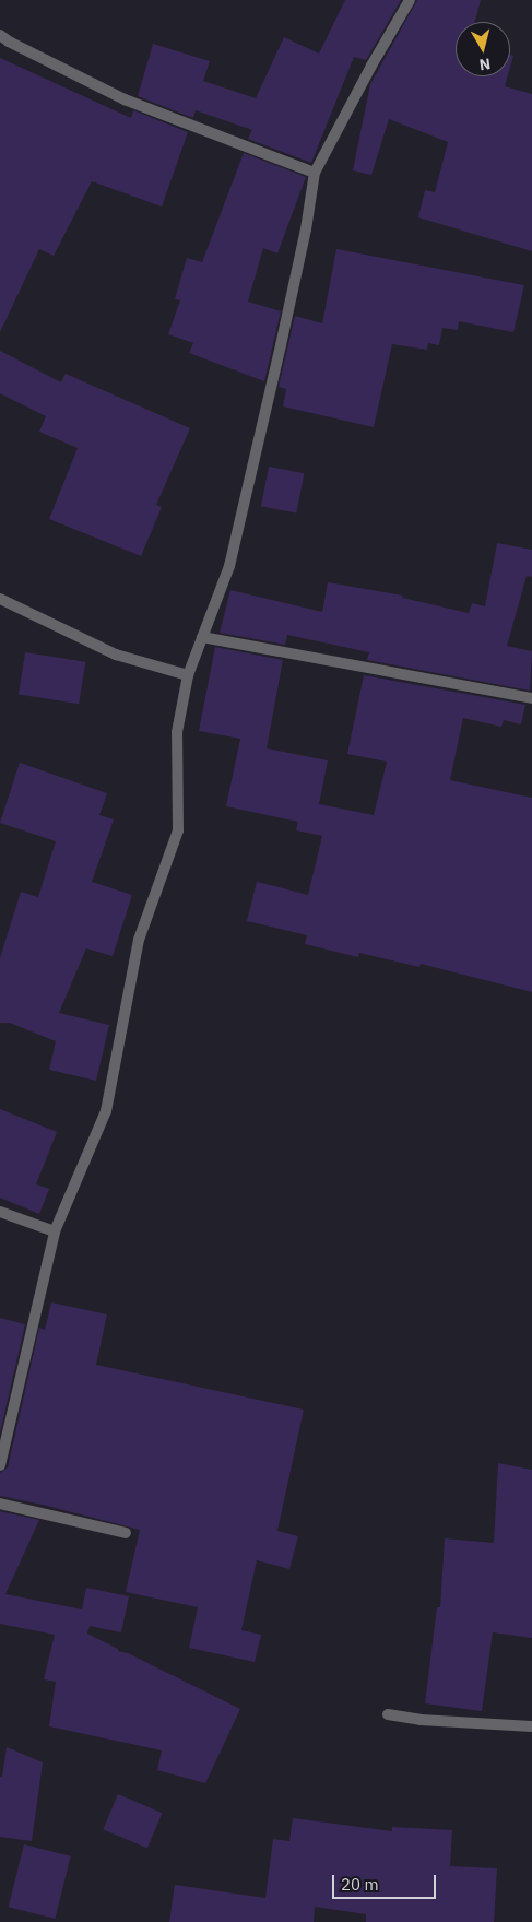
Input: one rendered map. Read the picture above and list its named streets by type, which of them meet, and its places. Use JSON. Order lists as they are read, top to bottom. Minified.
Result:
{"scale_bar":"20 m","north":"bottom"}
